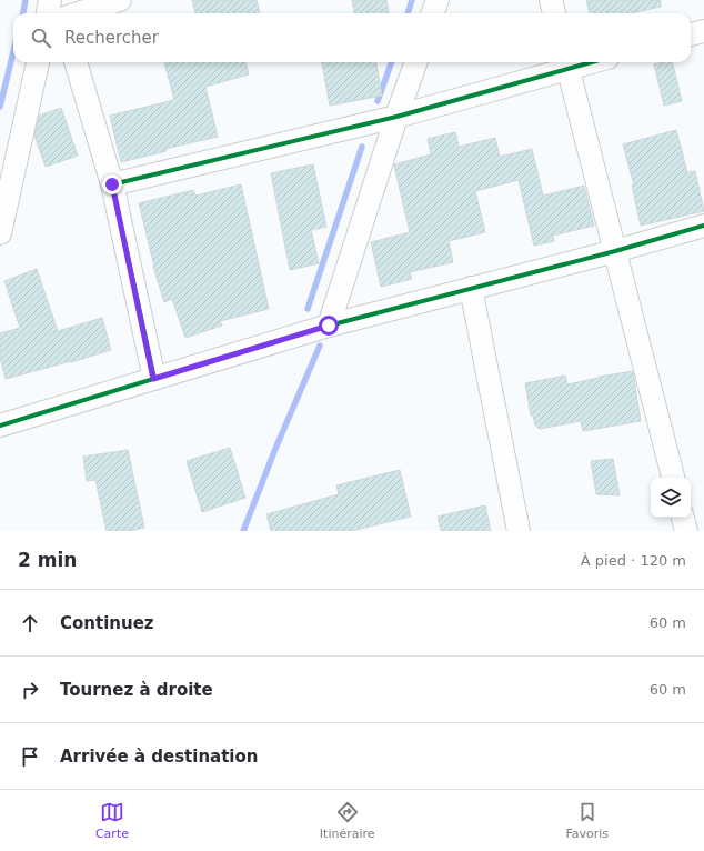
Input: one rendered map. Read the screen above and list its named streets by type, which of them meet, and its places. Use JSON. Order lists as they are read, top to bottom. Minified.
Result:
{"page":{"search":"Rechercher","heading":["2 min","À pied · 120 m"],"list":[["Continuez","60 m"],["Tournez à droite","60 m"],"Arrivée à destination"],"nav":["Carte","Itinéraire","Favoris"]}}
